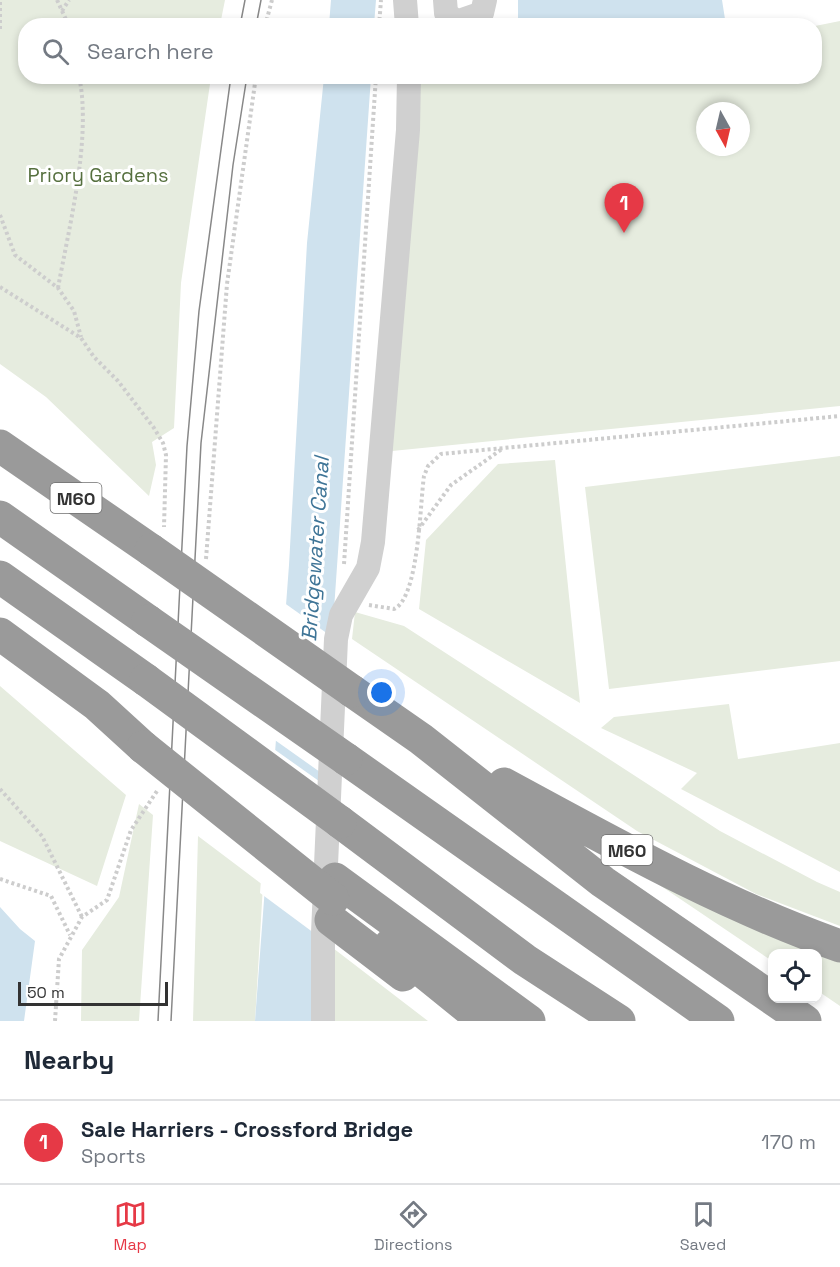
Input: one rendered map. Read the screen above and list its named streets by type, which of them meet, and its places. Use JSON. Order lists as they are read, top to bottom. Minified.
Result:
{"streets":{"highway":["M60"]},"water":["Bridgewater Canal"],"parks":["Priory Gardens"],"scale_bar":"50 m","north":"bottom","page":{"search":"Search here","pins":"1","scale":"50 m","heading":"Nearby","list":[{"mark":"1","name":"Sale Harriers - Crossford Bridge","note":"Sports","value":"170 m"}],"nav":["Map","Directions","Saved"]}}
